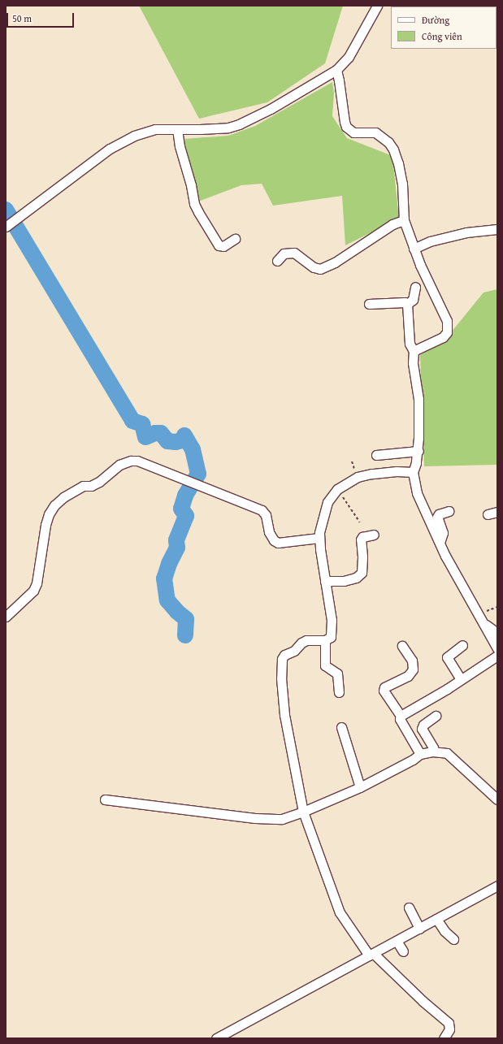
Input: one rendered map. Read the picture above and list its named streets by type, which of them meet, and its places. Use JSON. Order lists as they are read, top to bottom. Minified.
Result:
{"legend":["Đường","Công viên"],"scale_bar":"50 m"}
